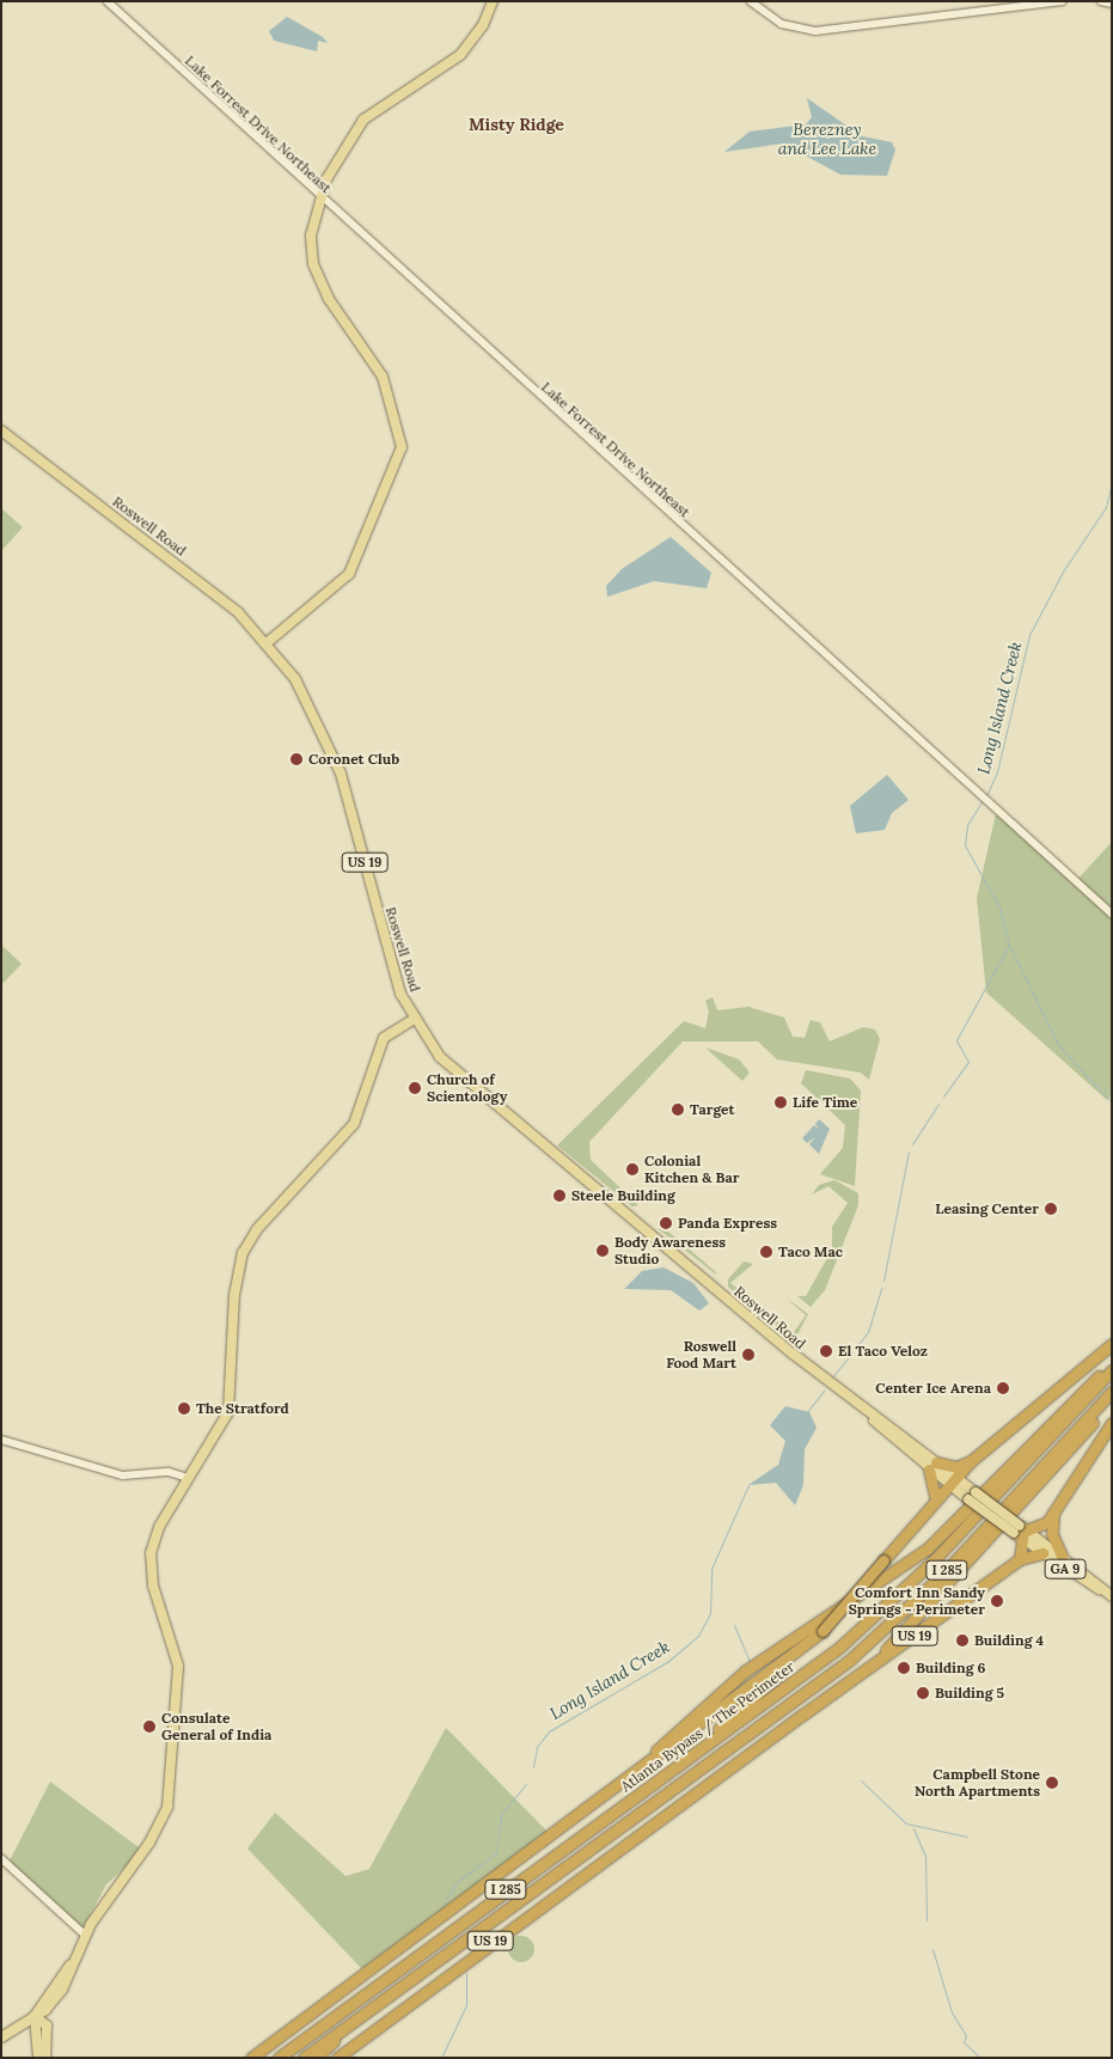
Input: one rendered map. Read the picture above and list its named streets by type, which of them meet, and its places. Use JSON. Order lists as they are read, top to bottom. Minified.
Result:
{"streets":{"highway":["US 19","I 285","Atlanta Bypass / The Perimeter"],"main road":["Roswell Road","GA 9"],"street":["Lake Forrest Drive Northeast"]},"districts":["Misty Ridge"],"water":["Berezney and Lee Lake","Long Island Creek"],"places":["Coronet Club","Church of Scientology","Life Time","Target","Colonial Kitchen & Bar","Steele Building","Leasing Center","Panda Express","Body Awareness Studio","Taco Mac","El Taco Veloz","Roswell Food Mart","Center Ice Arena","The Stratford","Comfort Inn Sandy Springs - Perimeter","Building 4","Building 6","Building 5","Consulate General of India","Campbell Stone North Apartments"]}
